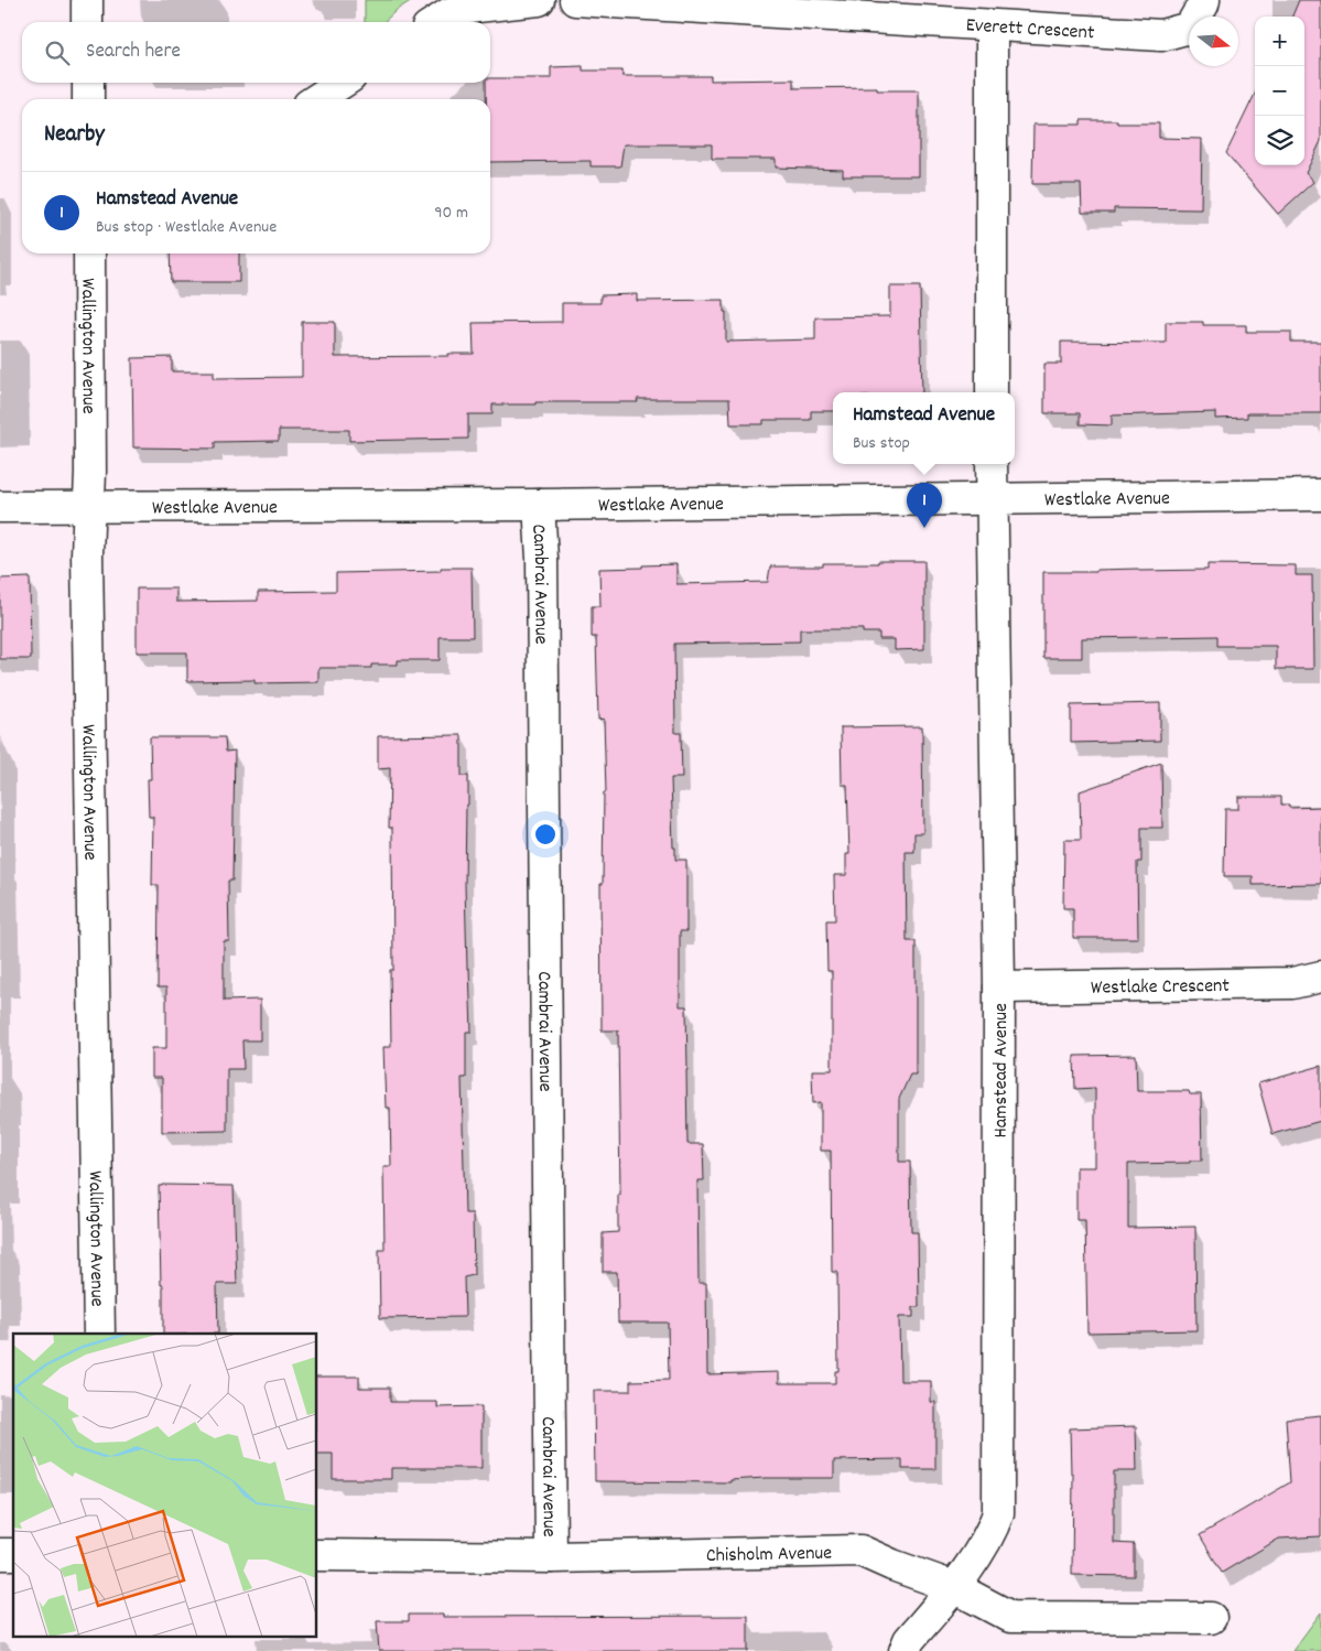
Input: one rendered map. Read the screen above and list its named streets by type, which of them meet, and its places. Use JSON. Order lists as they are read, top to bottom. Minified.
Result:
{"streets":{"street":["Everett Crescent","Wallington Avenue","Westlake Avenue","Cambrai Avenue","Westlake Crescent","Hamstead Avenue","Chisholm Avenue"]},"crossings":[["Wallington Avenue","Westlake Avenue"],["Westlake Avenue","Cambrai Avenue"],["Westlake Avenue","Hamstead Avenue"],["Cambrai Avenue","Chisholm Avenue"],["Westlake Crescent","Hamstead Avenue"],["Hamstead Avenue","Chisholm Avenue"]],"north":"right","page":{"map_buttons":["+","−"],"search":"Search here","heading":"Nearby","list":[{"mark":"1","name":"Hamstead Avenue","note":"Bus stop · Westlake Avenue","value":"90 m"}],"popup":["Hamstead Avenue","Bus stop"],"pins":"1"}}
